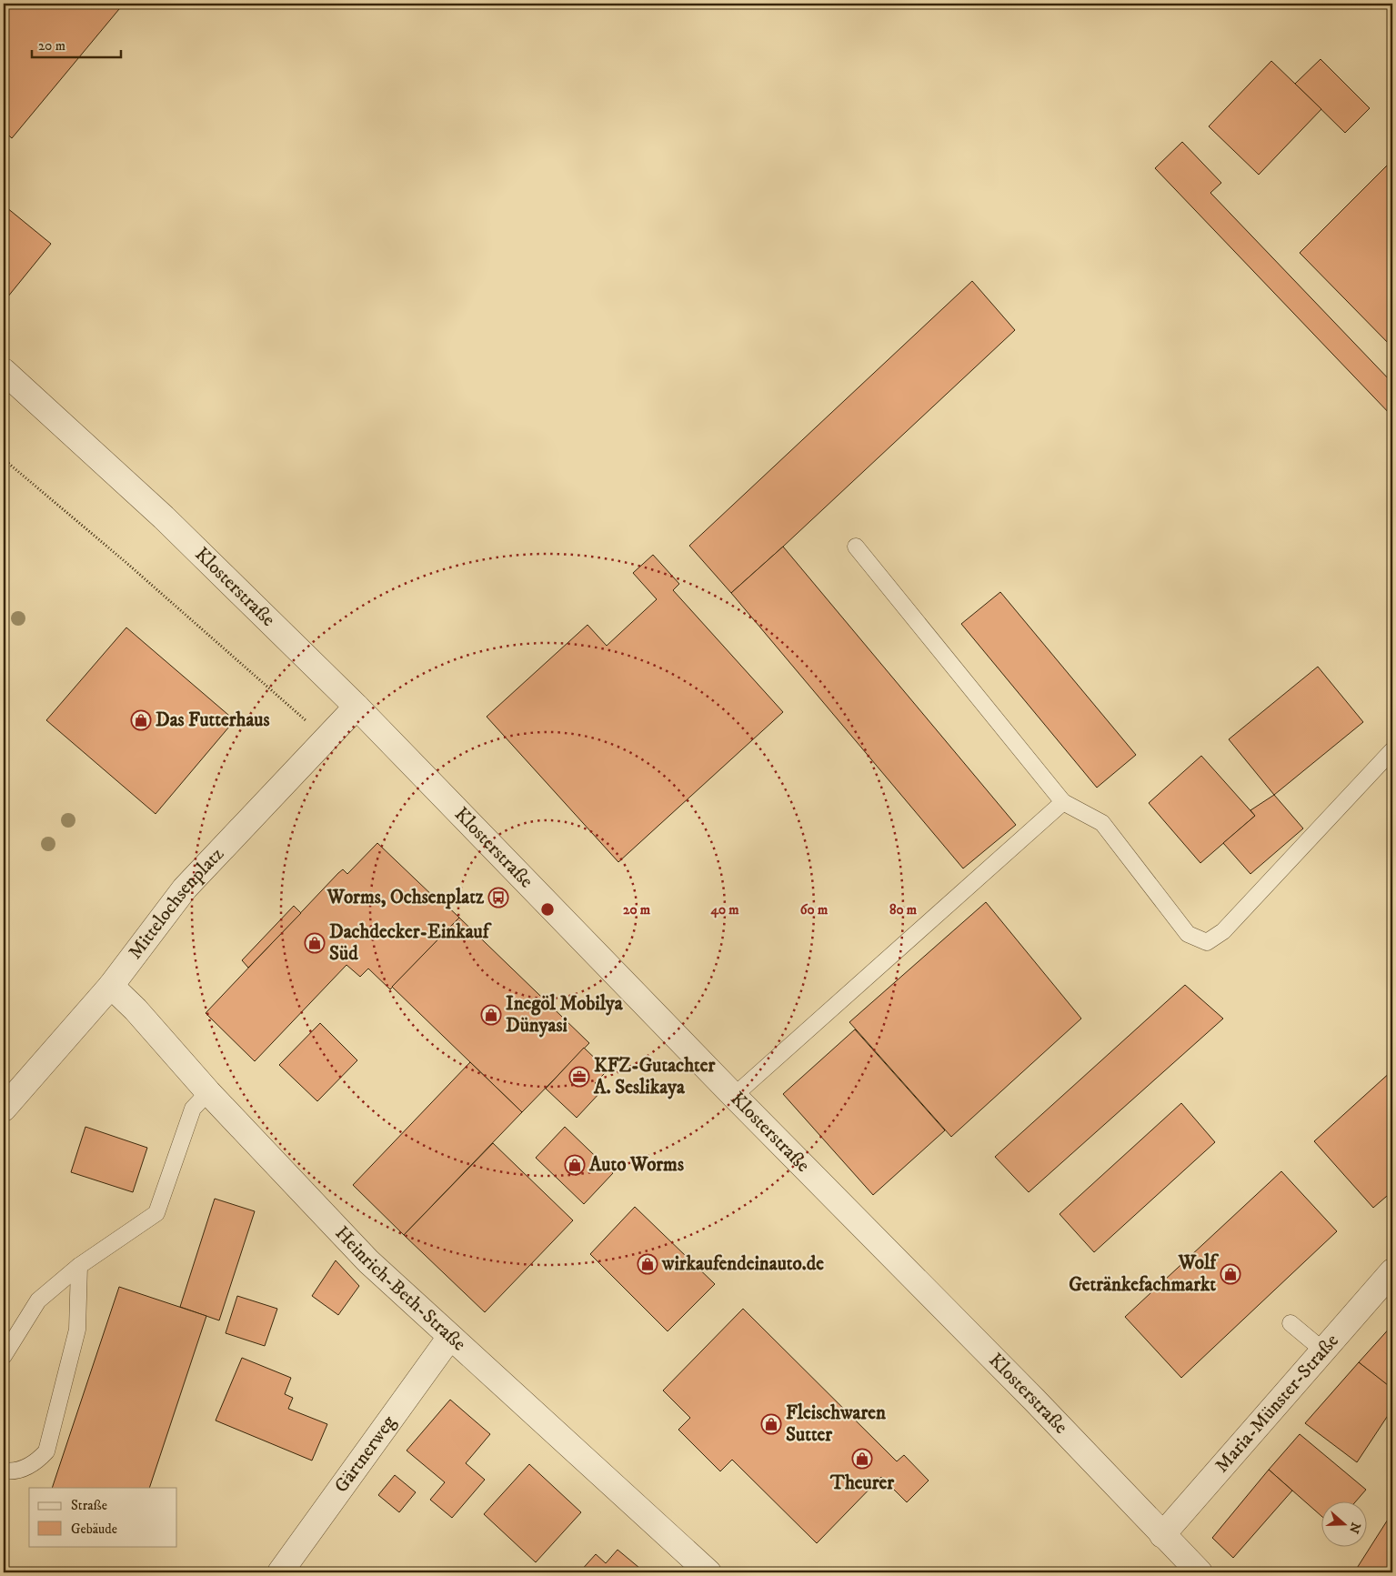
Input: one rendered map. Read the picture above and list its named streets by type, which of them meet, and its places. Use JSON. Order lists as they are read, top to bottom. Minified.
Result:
{"streets":{"street":["Klosterstraße","Mittelochsenplatz","Heinrich-Beth-Straße","Maria-Münster-Straße","Gärtnerweg"]},"crossings":[["Klosterstraße","Mittelochsenplatz"],["Klosterstraße","Maria-Münster-Straße"],["Mittelochsenplatz","Heinrich-Beth-Straße"],["Heinrich-Beth-Straße","Gärtnerweg"]],"places":{"shop":["Das Futterhaus","Dachdecker-Einkauf Süd","Inegöl Mobilya Dünyasi","Auto Worms","wirkaufendeinauto.de","Wolf Getränkefachmarkt","Fleischwaren Sutter","Theurer"],"bus stop":["Worms, Ochsenplatz"],"office":["KFZ-Gutachter A. Seslikaya"]},"legend":["Straße","Gebäude"],"scale_bar":"20 m","north":"right","rings":["20 m","40 m","60 m","80 m"]}
